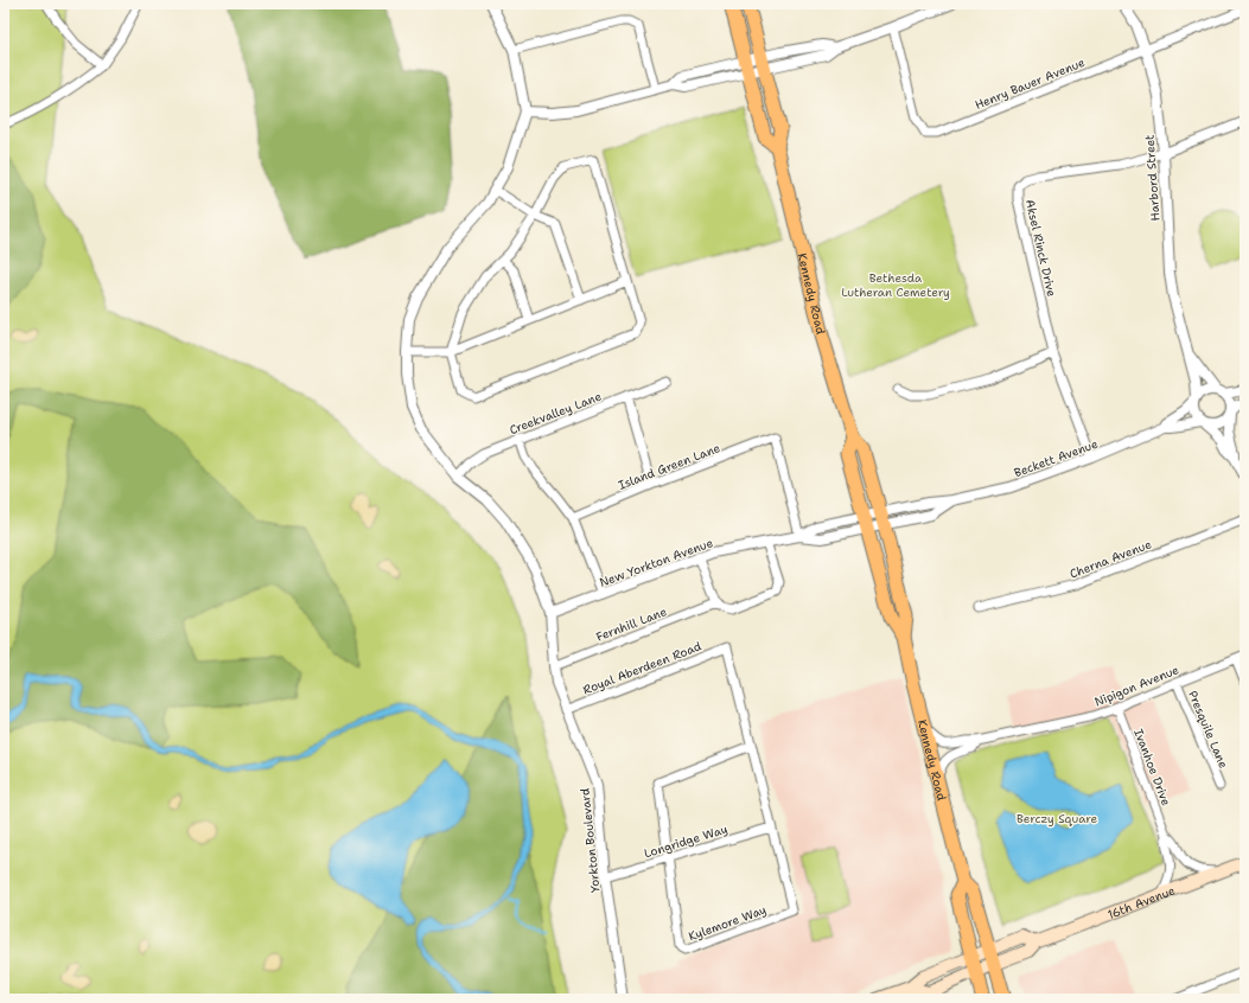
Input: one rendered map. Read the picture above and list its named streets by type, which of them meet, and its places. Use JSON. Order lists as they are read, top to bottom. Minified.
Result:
{"streets":{"main road":["Kennedy Road","16th Avenue"],"street":["Henry Bauer Avenue","Harbord Street","Aksel Rinck Drive","Creekvalley Lane","Beckett Avenue","Island Green Lane","Cherna Avenue","New Yorkton Avenue","Fernhill Lane","Royal Aberdeen Road","Nipigon Avenue","Presquile Lane","Ivanhoe Drive","Yorkton Boulevard","Longridge Way","Kylemore Way"]},"crossings":[["Henry Bauer Avenue","Harbord Street"],["Harbord Street","Aksel Rinck Drive"],["Harbord Street","Beckett Avenue"],["Aksel Rinck Drive","Beckett Avenue"],["Kennedy Road","Beckett Avenue"],["Kennedy Road","New Yorkton Avenue"],["Kennedy Road","Nipigon Avenue"],["Kennedy Road","16th Avenue"],["Creekvalley Lane","Yorkton Boulevard"],["Beckett Avenue","New Yorkton Avenue"],["Island Green Lane","New Yorkton Avenue"],["New Yorkton Avenue","Yorkton Boulevard"],["Fernhill Lane","Yorkton Boulevard"],["Royal Aberdeen Road","Yorkton Boulevard"],["Royal Aberdeen Road","Kylemore Way"],["Nipigon Avenue","Presquile Lane"],["Nipigon Avenue","Ivanhoe Drive"],["Ivanhoe Drive","16th Avenue"],["Yorkton Boulevard","Longridge Way"],["Longridge Way","Kylemore Way"]],"parks":["Bethesda Lutheran Cemetery","Berczy Square"]}
